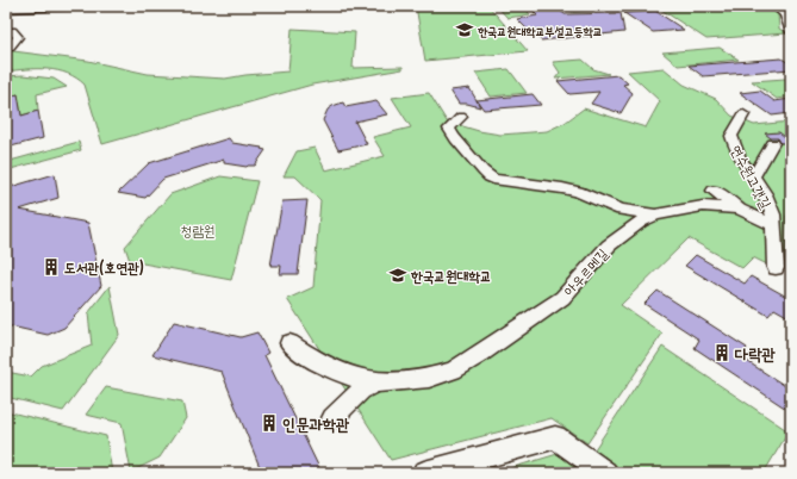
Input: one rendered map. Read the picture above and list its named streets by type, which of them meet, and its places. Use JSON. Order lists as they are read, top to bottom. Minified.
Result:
{"streets":{"street":["연수원고갯길","아우르메길"]},"crossings":[["연수원고갯길","아우르메길"]],"parks":["청람원"],"places":{"school or university":["한국교원대학교부설고등학교","한국교원대학교"],"building":["도서관(호연관)","다락관","인문과학관"]}}
